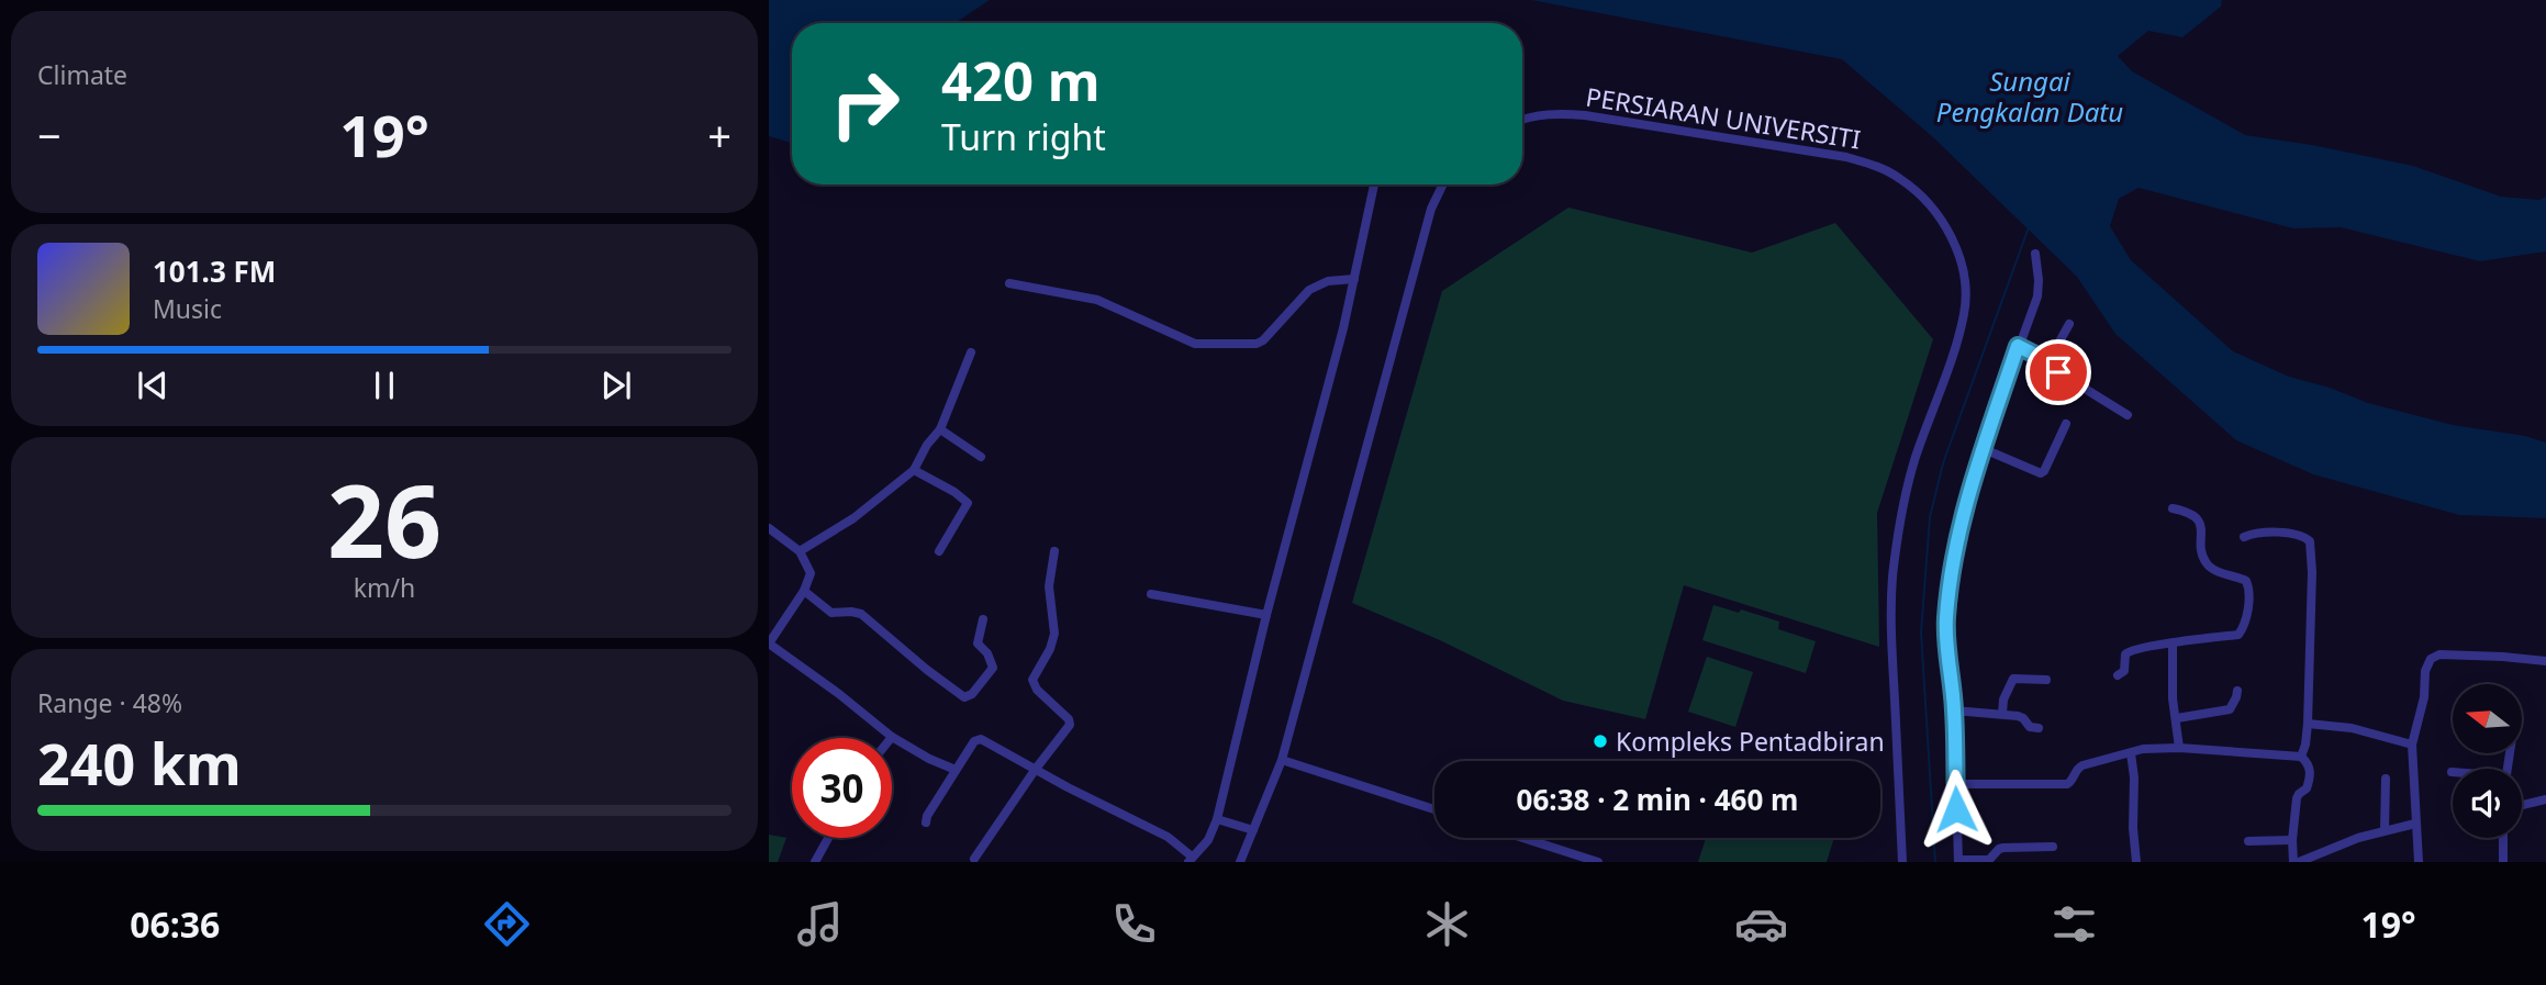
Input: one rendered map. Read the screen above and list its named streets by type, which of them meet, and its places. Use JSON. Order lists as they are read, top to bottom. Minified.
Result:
{"streets":{"street":["PERSIARAN UNIVERSITI"]},"water":["Sungai Pengkalan Datu"],"places":["Kompleks Pentadbiran"],"north":"left","page":{"tile":["Climate",["26","km/h"],["Range · 48%","240 km"]],"turn":["420 m","Turn right"],"heat":["−","19°","+"],"song":["101.3 FM","Music"],"limit":"30","trip":"06:38 · 2 min · 460 m","tabs":["06:36","19°"]}}
